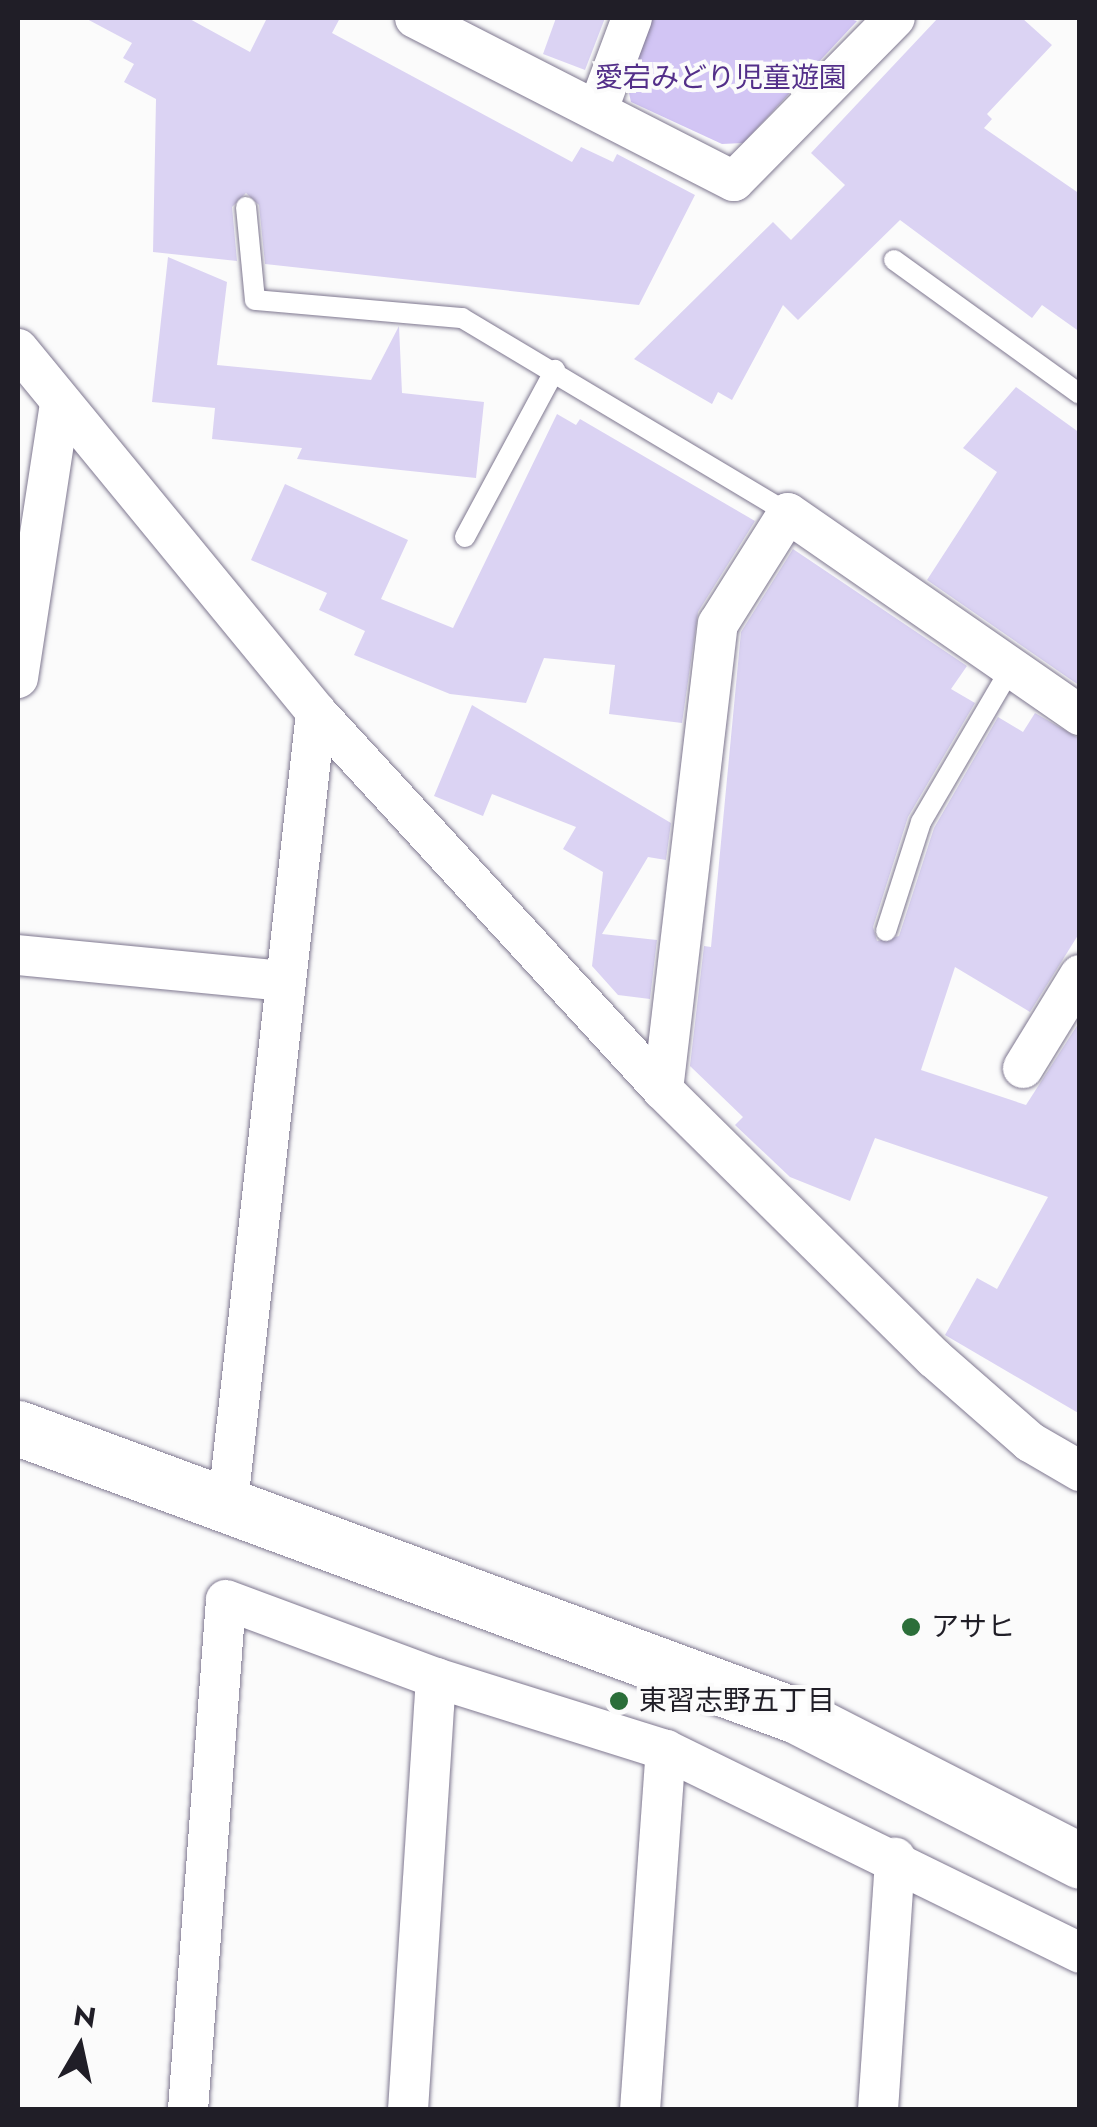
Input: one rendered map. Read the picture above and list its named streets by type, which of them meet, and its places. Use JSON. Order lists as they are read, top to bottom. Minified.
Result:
{"parks":["愛宕みどり児童遊園"],"places":["アサヒ","東習志野五丁目"],"north":"top"}
